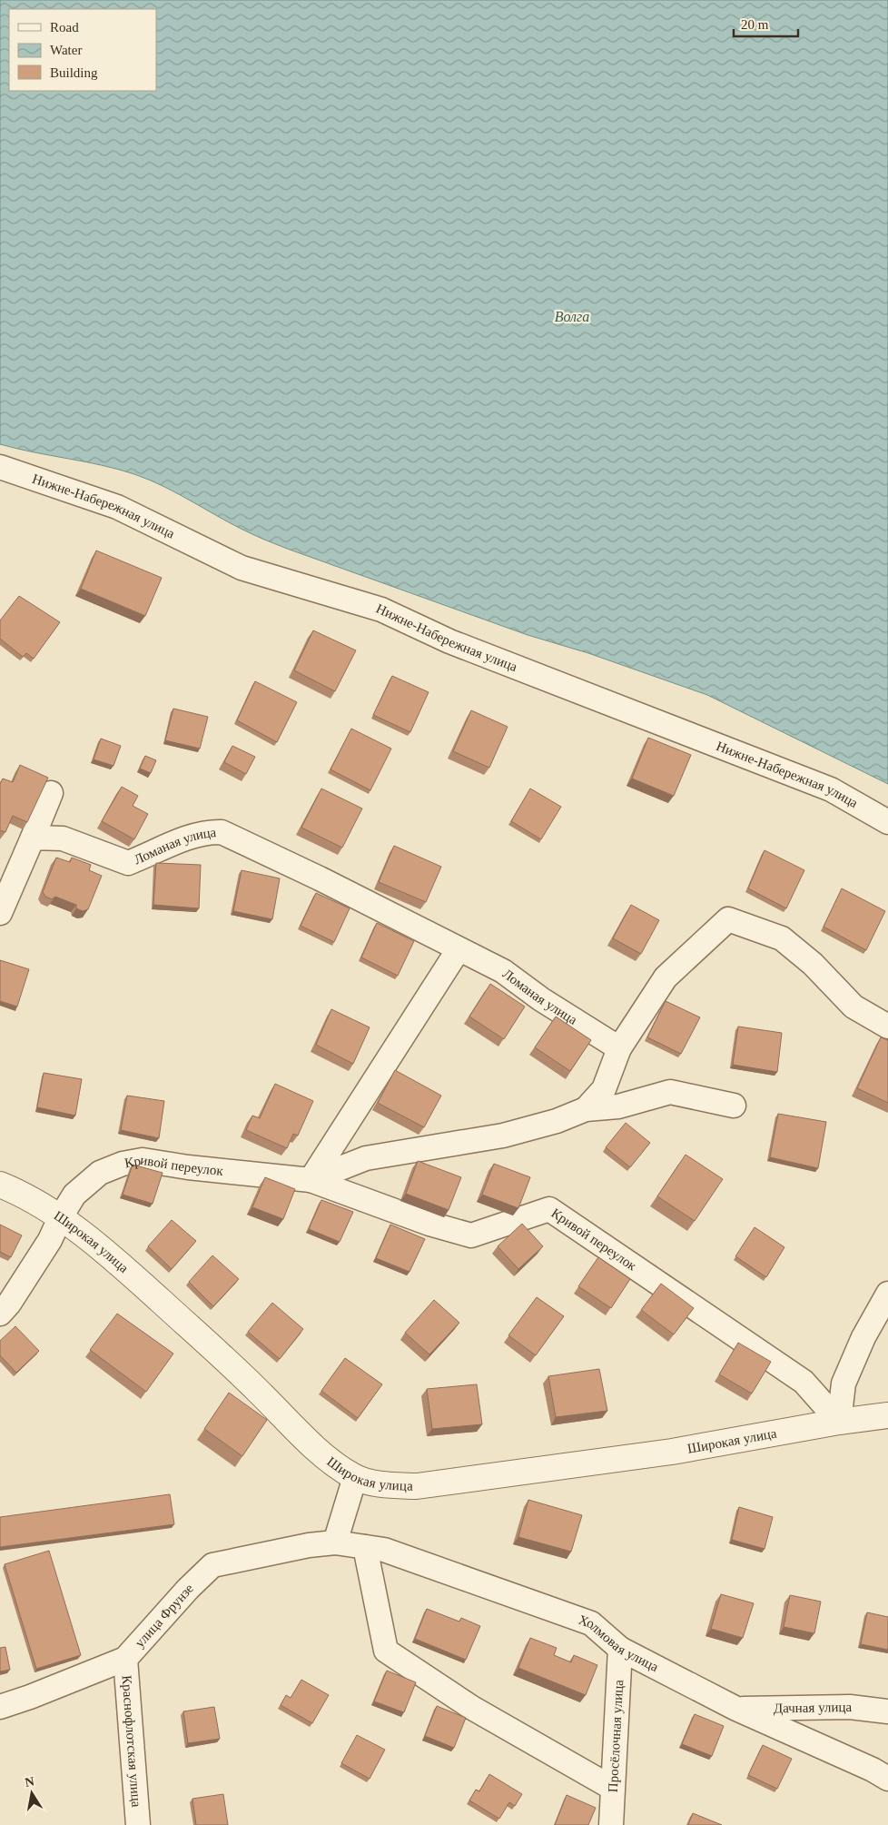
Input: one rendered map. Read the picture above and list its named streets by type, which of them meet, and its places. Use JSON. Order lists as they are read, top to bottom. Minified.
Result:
{"streets":{"street":["Нижне-Набережная улица","Ломаная улица","Кривой переулок","Широкая улица","улица Фрунзе","Холмовая улица","Дачная улица","Просёлочная улица","Краснофлотская улица"]},"crossings":[["Кривой переулок","Широкая улица"],["улица Фрунзе","Холмовая улица"],["улица Фрунзе","Краснофлотская улица"],["Холмовая улица","Дачная улица"],["Холмовая улица","Просёлочная улица"]],"water":["Волга"],"legend":["Road","Water","Building"],"scale_bar":"20 m","north":"top"}
